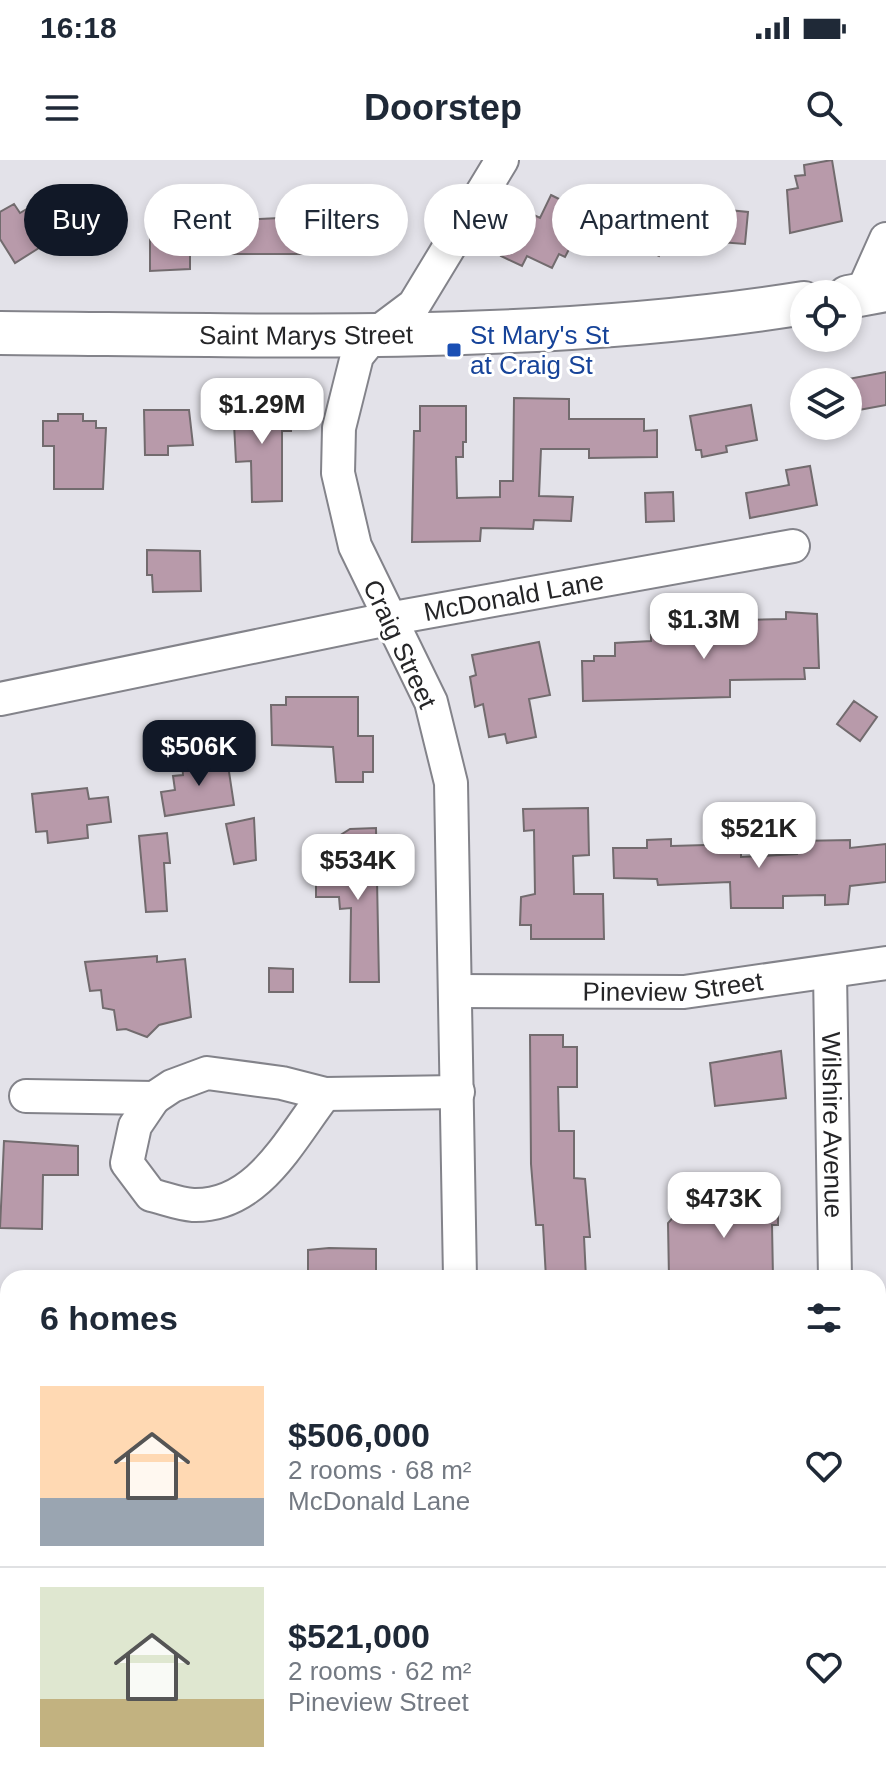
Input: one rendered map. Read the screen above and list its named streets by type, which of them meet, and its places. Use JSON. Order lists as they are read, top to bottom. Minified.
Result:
{"streets":{"main road":["Saint Marys Street"],"street":["McDonald Lane","Craig Street","Pineview Street","Wilshire Avenue"]},"crossings":[["Saint Marys Street","Craig Street"],["McDonald Lane","Craig Street"],["Craig Street","Pineview Street"],["Pineview Street","Wilshire Avenue"]],"places":{"transit":["St Mary's St at Craig St"]},"page":{"status":"16:18","header":"Doorstep","chip":["Buy","Rent","Filters","New","Apartment"],"price":["$1.29M","$1.3M","$506K","$521K","$534K","$473K"],"heading":"6 homes","list":[{"name":"$506,000","note":"2 rooms · 68 m² · McDonald Lane"},{"name":"$521,000","note":"2 rooms · 62 m² · Pineview Street"}]}}
